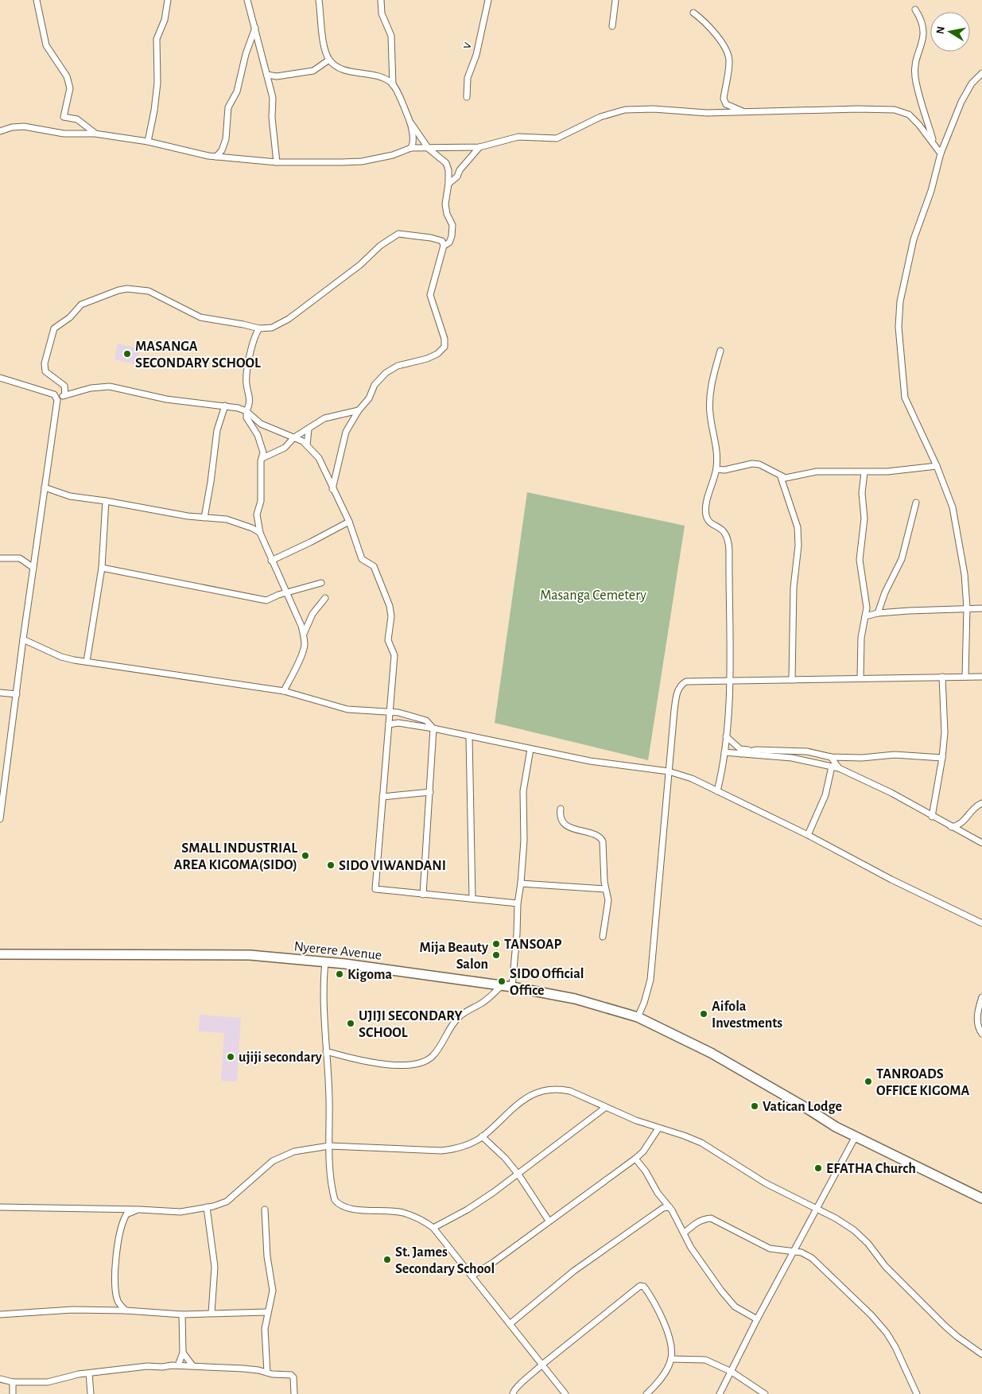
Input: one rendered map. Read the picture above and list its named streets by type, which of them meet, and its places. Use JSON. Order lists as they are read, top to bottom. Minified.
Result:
{"streets":{"main road":["Nyerere Avenue"],"street":["v"]},"parks":["Masanga Cemetery"],"places":["MASANGA SECONDARY SCHOOL","SMALL INDUSTRIAL AREA KIGOMA(SIDO)","SIDO VIWANDANI","TANSOAP","Mija Beauty Salon","Kigoma","SIDO Official Office","Aifola Investments","UJIJI SECONDARY SCHOOL","ujiji secondary","TANROADS OFFICE KIGOMA","Vatican Lodge","EFATHA Church","St. James Secondary School"],"north":"left"}
